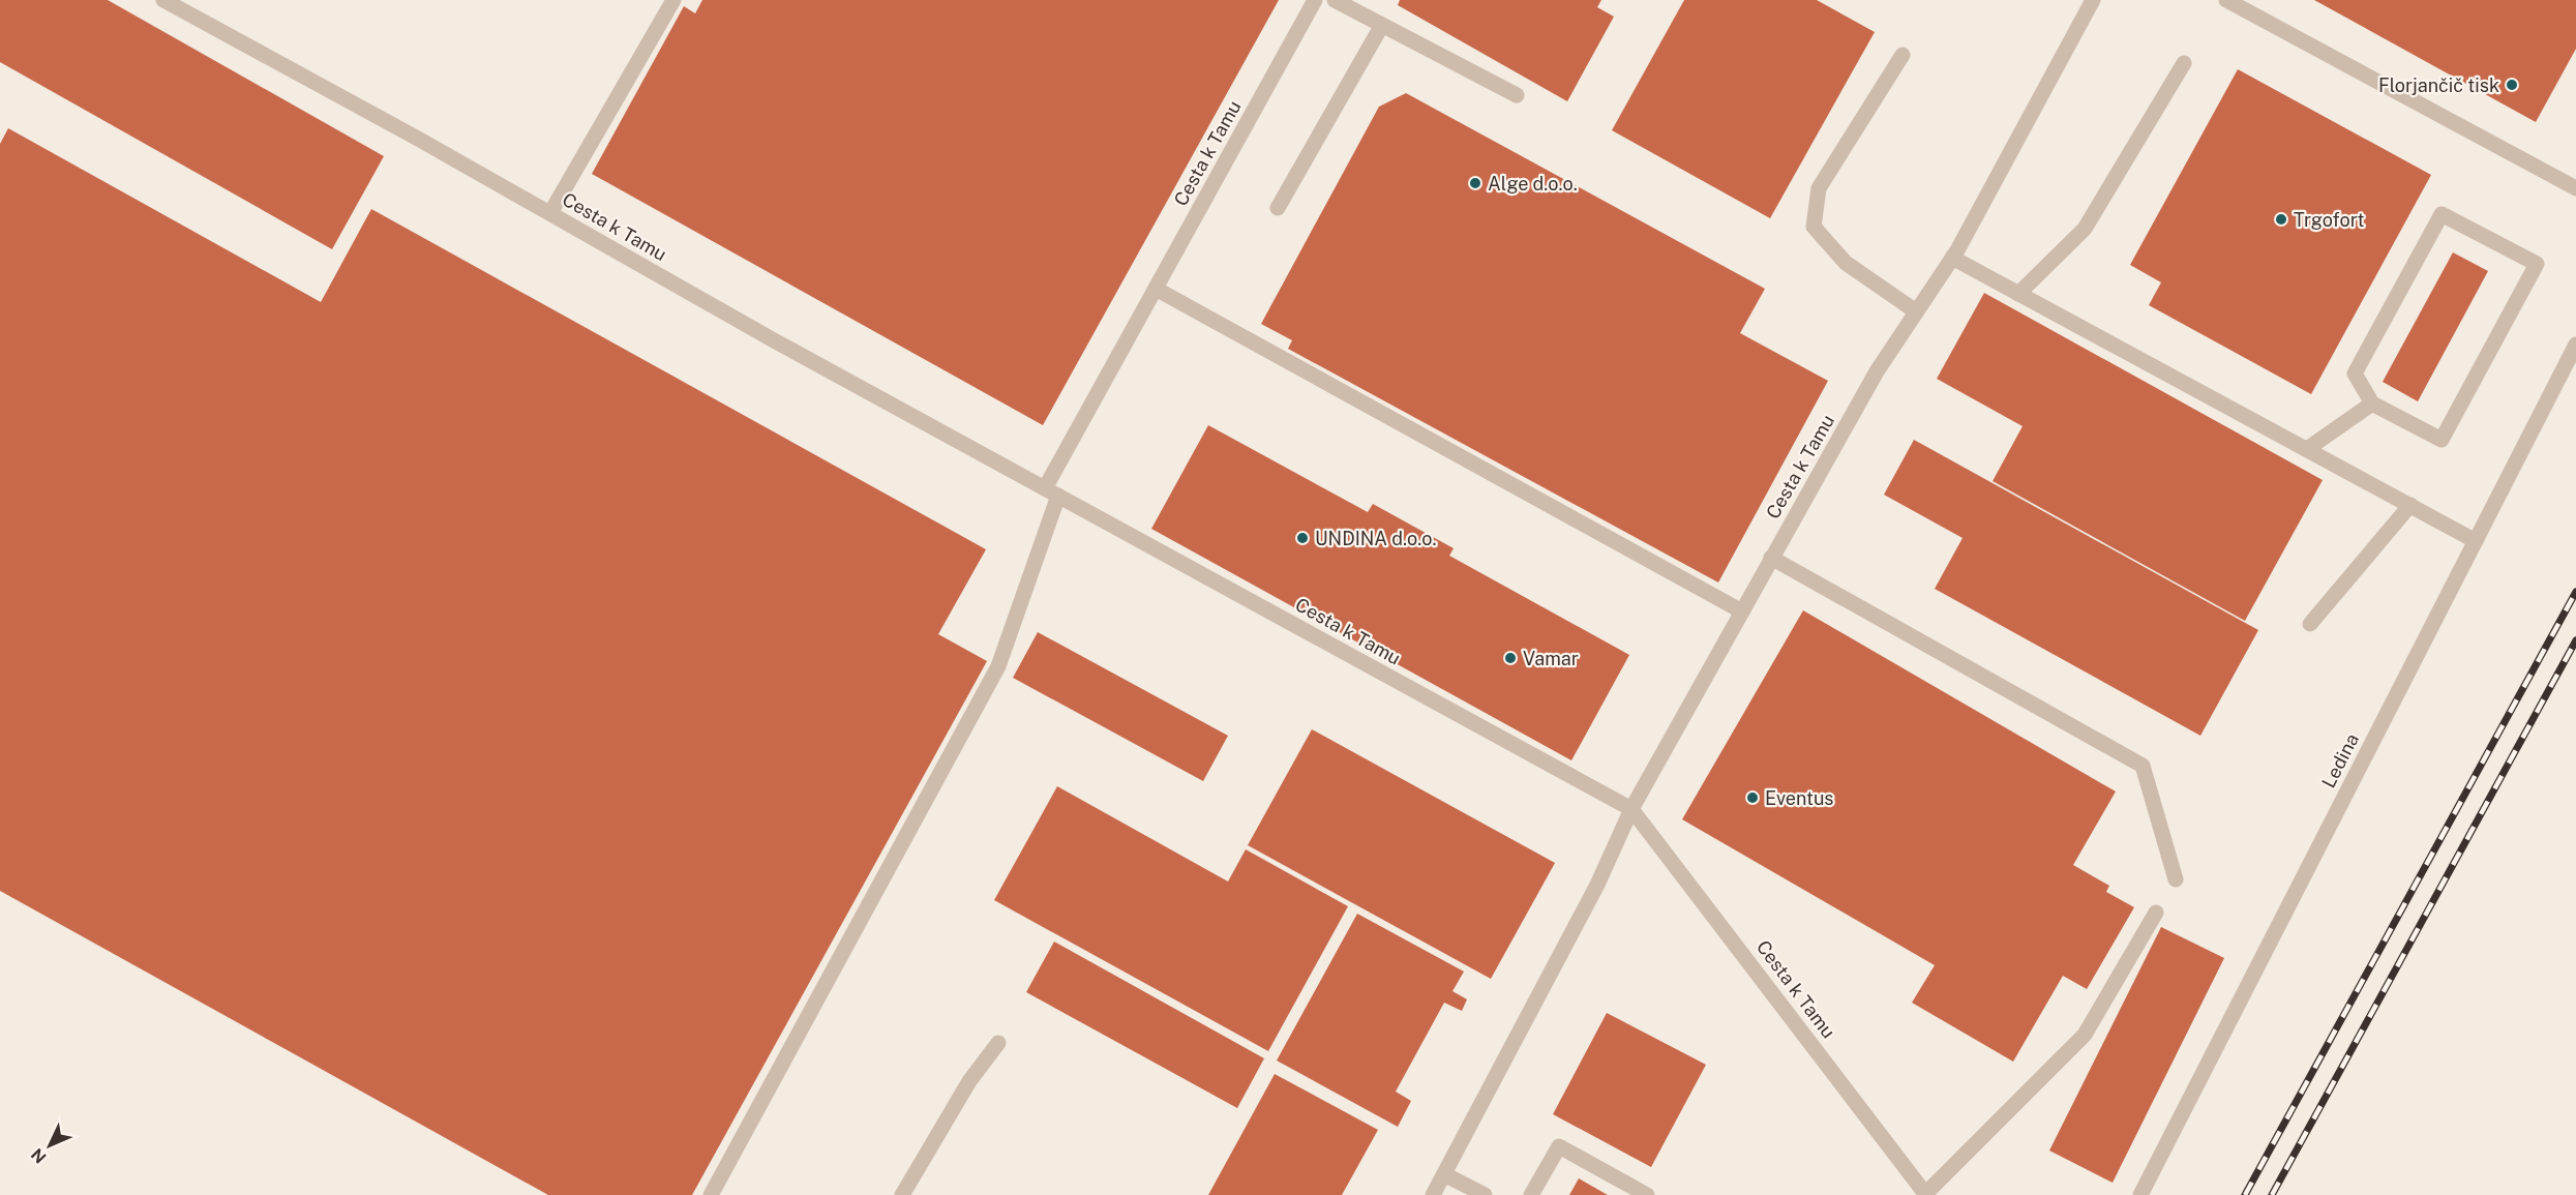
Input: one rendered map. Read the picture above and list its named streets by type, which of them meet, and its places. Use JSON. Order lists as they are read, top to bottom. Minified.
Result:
{"streets":{"street":["Cesta k Tamu","Ledina"]},"places":["Florjančič tisk","Alge d.o.o.","Trgofort","UNDINA d.o.o.","Vamar","Eventus"],"north":"bottom left"}
